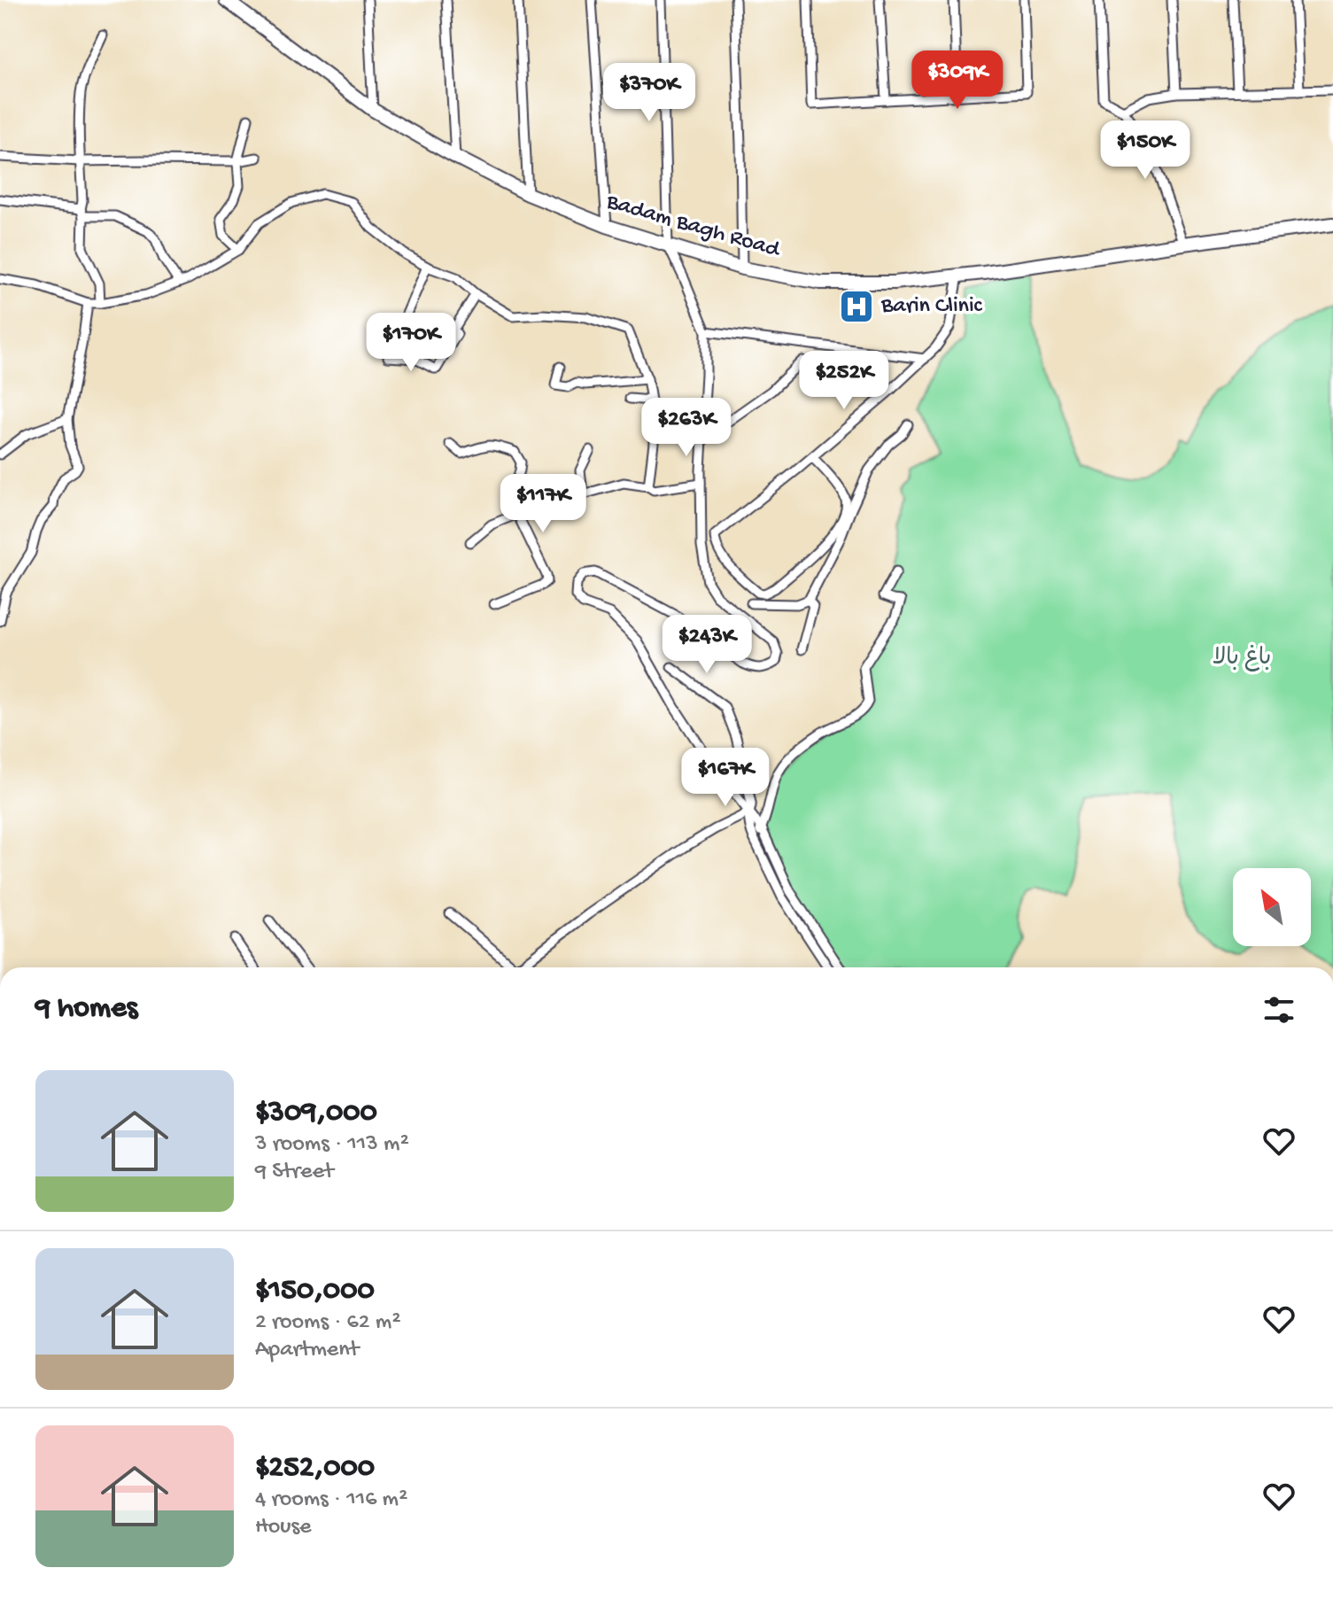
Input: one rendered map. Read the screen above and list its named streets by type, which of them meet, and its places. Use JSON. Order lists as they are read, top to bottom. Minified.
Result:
{"streets":{"main road":["Badam Bagh Road"]},"parks":["باغ بالا"],"places":{"hospital":["Barin Clinic"]},"north":"top left","page":{"price":["$309K","$370K","$150K","$170K","$252K","$263K","$117K","$243K","$167K"],"heading":"9 homes","list":[{"name":"$309,000","note":"3 rooms · 113 m² · 9 Street"},{"name":"$150,000","note":"2 rooms · 62 m² · Apartment"},{"name":"$252,000","note":"4 rooms · 116 m² · House"}]}}
